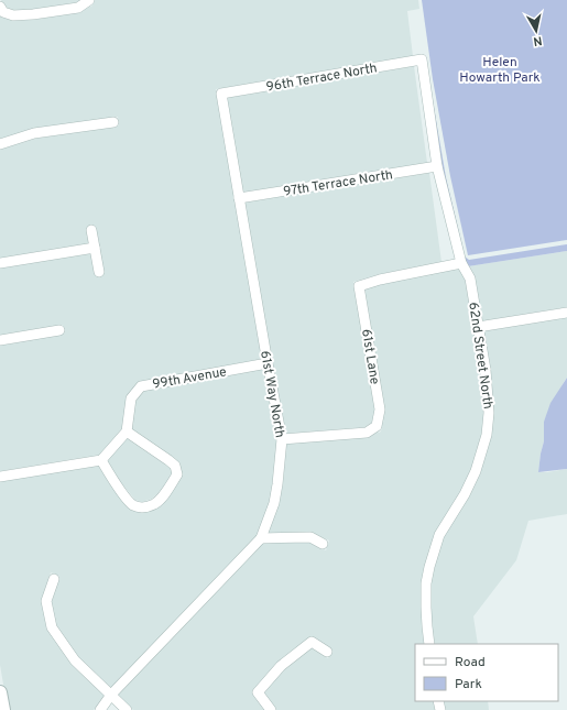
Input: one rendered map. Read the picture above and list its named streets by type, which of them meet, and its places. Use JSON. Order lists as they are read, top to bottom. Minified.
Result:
{"streets":{"street":["96th Terrace North","97th Terrace North","62nd Street North","61st Lane","99th Avenue","61st Way North"]},"crossings":[["96th Terrace North","62nd Street North"],["96th Terrace North","61st Way North"],["97th Terrace North","62nd Street North"],["97th Terrace North","61st Way North"],["62nd Street North","61st Lane"],["61st Lane","61st Way North"],["99th Avenue","61st Way North"]],"parks":["Helen Howarth Park"],"legend":["Road","Park"],"north":"bottom"}
